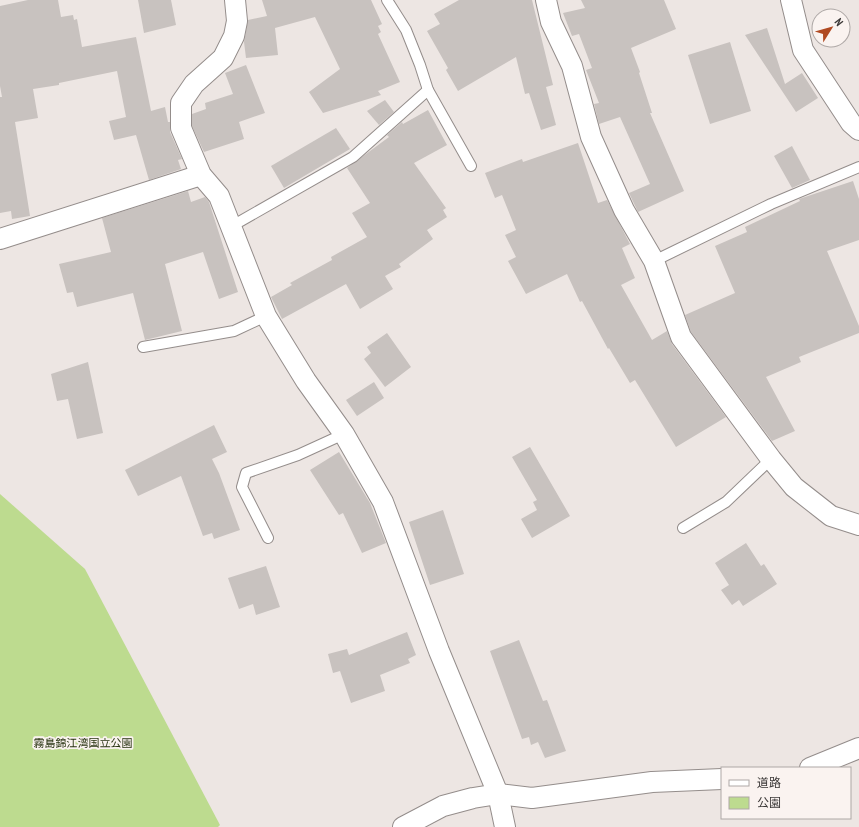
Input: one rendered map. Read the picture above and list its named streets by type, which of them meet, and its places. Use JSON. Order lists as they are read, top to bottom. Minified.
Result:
{"parks":["霧島錦江湾国立公園"],"legend":["道路","公園"],"north":"top right"}
